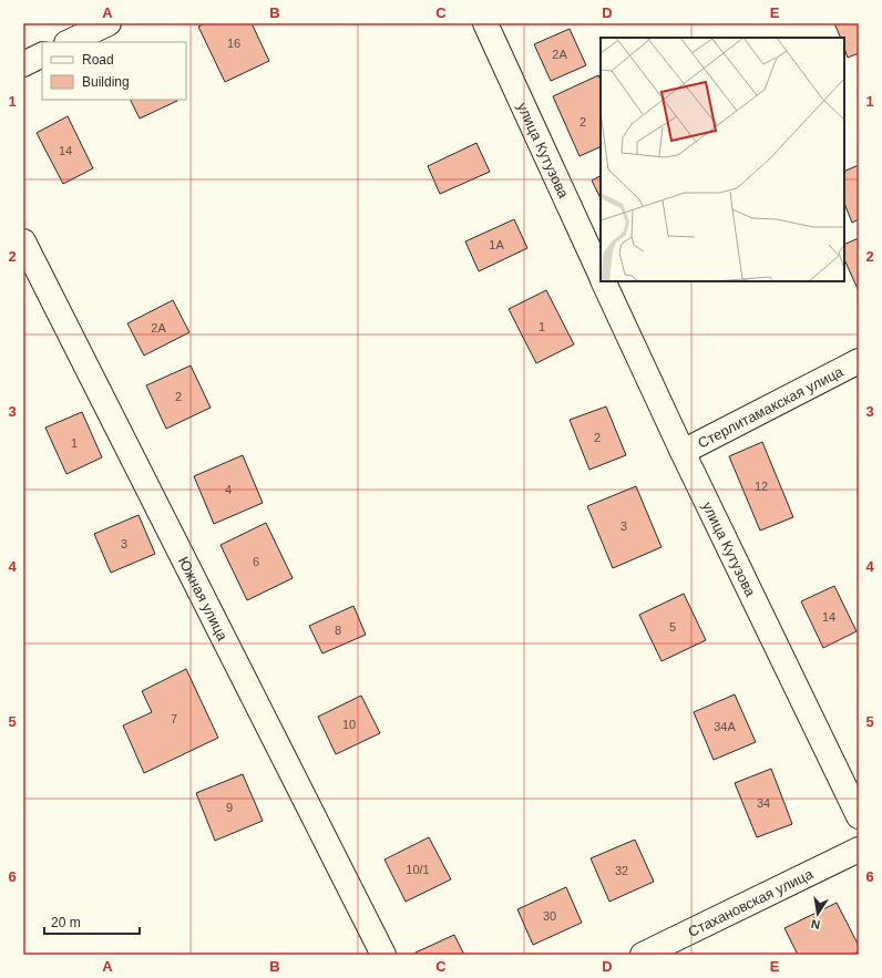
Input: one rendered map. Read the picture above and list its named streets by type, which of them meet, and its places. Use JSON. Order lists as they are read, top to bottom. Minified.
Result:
{"streets":{"street":["улица Кутузова","Стерлитамакская улица","Южная улица","Стахановская улица"]},"crossings":[["улица Кутузова","Стерлитамакская улица"]],"house_numbers":["16","2А","2","14","1А","1","2А","2","2","1","12","4","3","3","6","14","5","8","7","10","34А","34","9","10/1","32","30"],"legend":["Road","Building"],"scale_bar":"20 m","north":"bottom","grid":{"columns":["A","B","C","D","E"],"rows":["1","2","3","4","5","6"]}}
